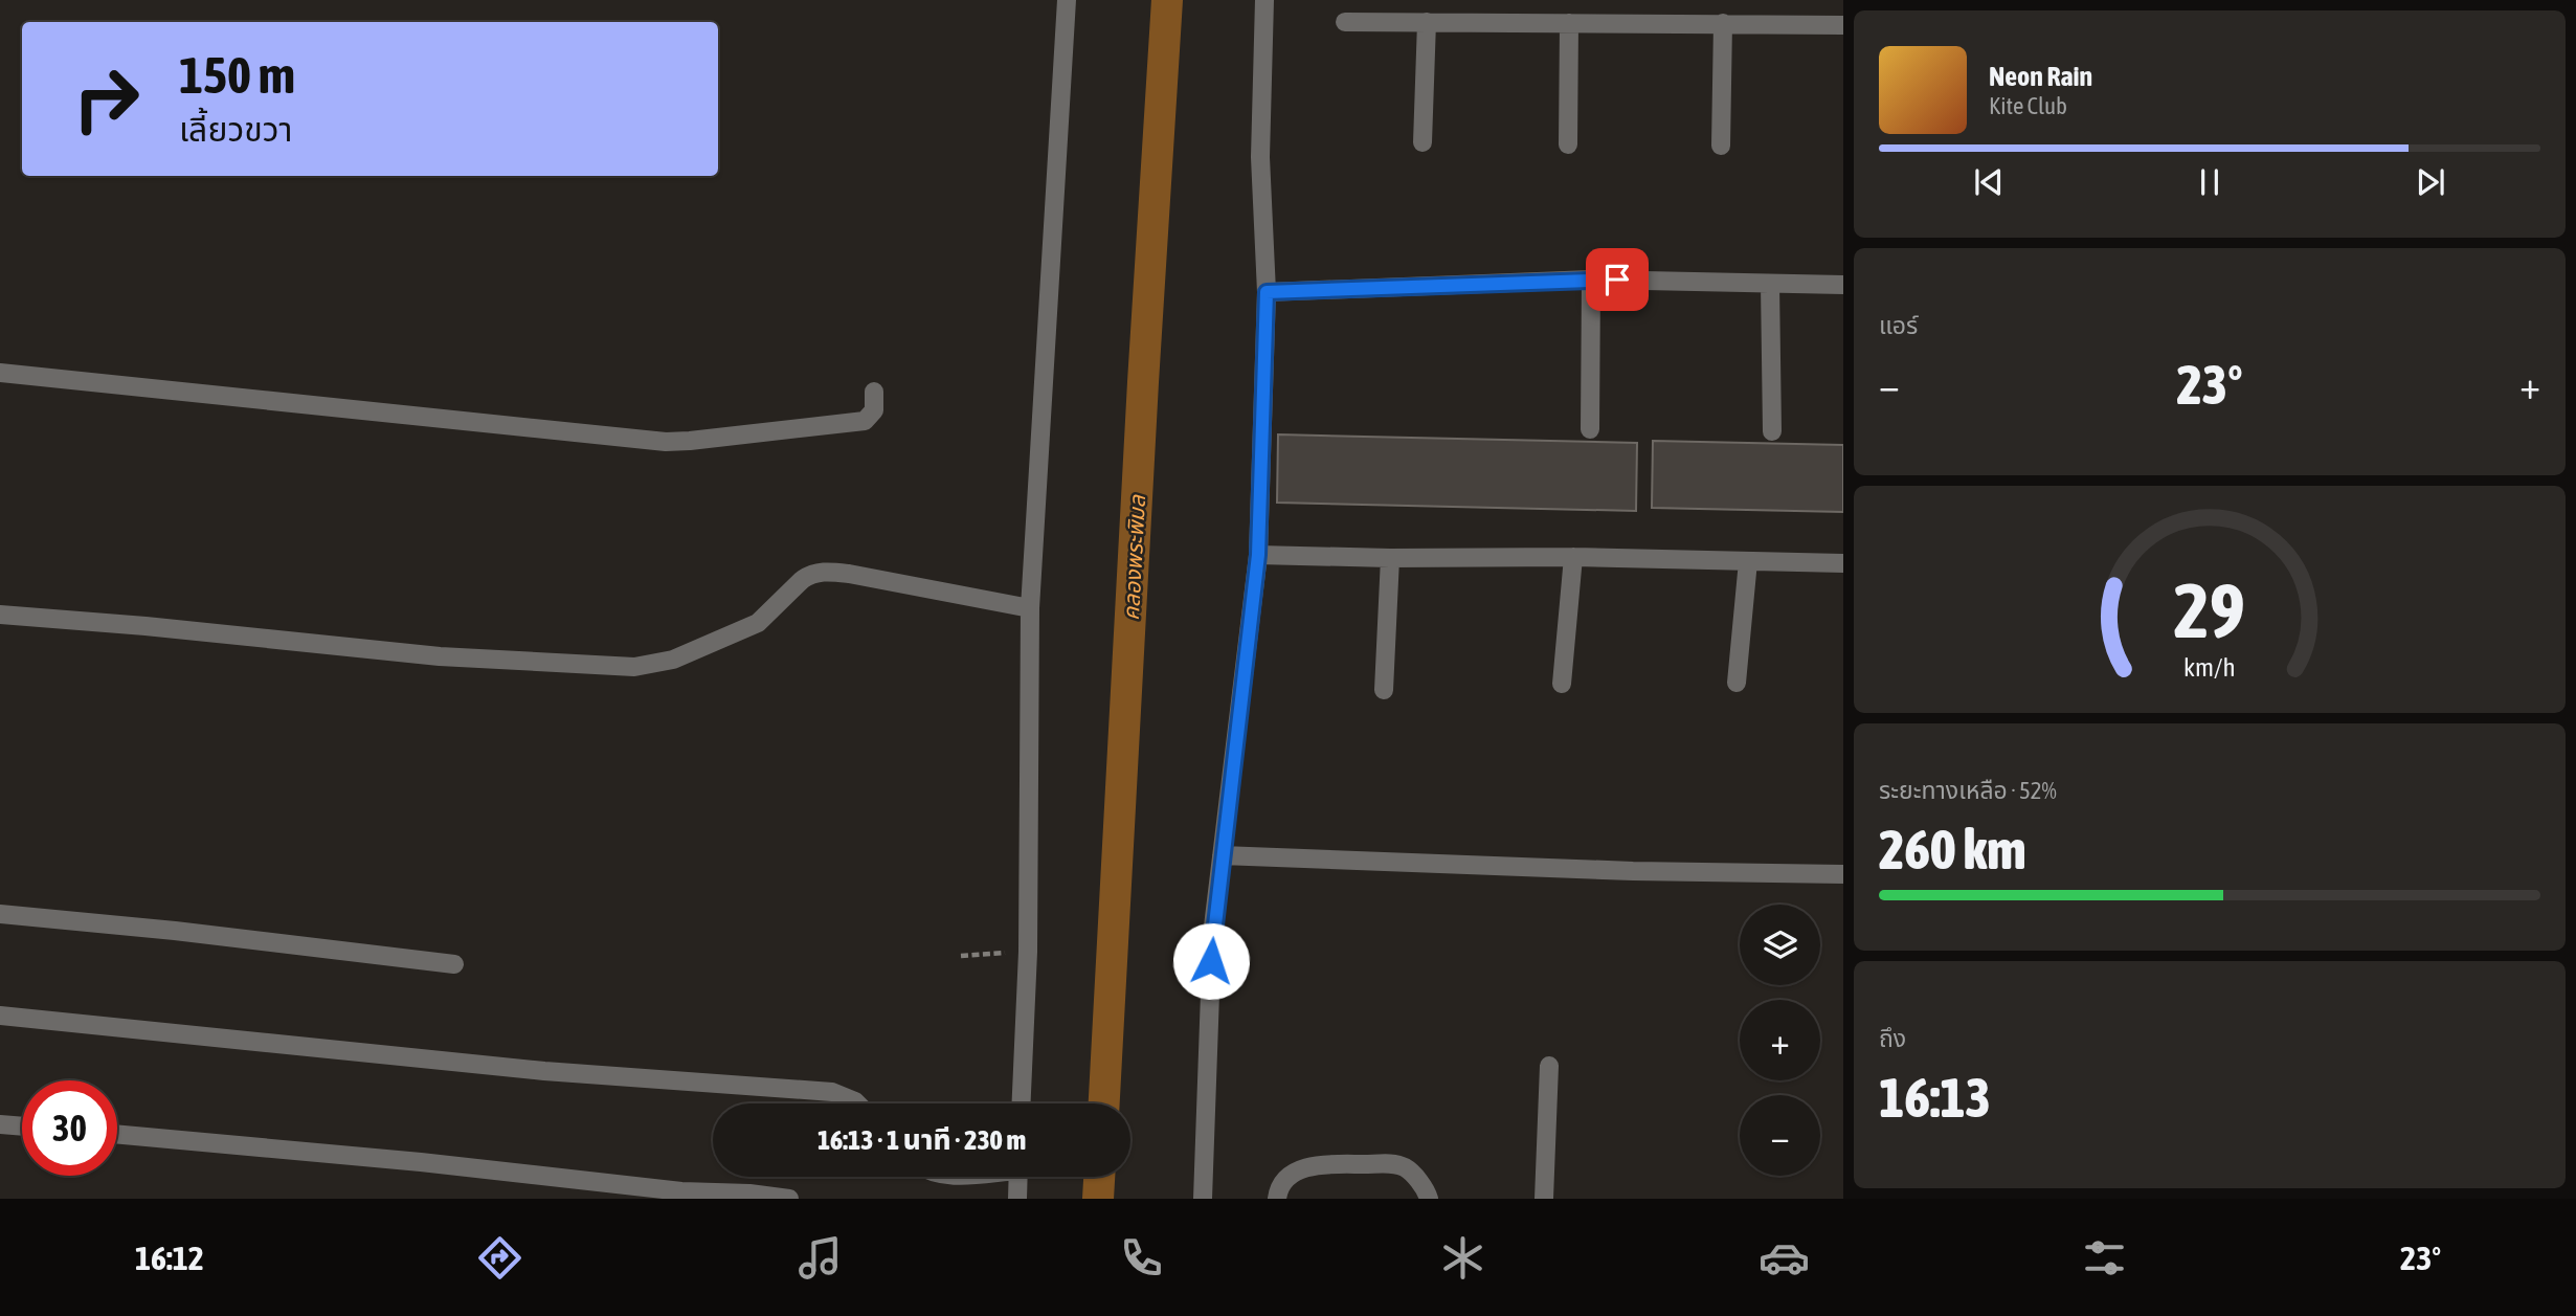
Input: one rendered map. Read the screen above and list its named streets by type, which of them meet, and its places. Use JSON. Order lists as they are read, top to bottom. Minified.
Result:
{"water":["คลองพระพิมล"],"page":{"turn":["150 m","เลี้ยวขวา"],"song":["Neon Rain","Kite Club"],"tile":["แอร์",["ระยะทางเหลือ · 52%","260 km"],["ถึง","16:13"]],"heat":["−","23°","+"],"map_buttons":["+","−"],"limit":"30","trip":"16:13 · 1 นาที · 230 m","tabs":["16:12","23°"],"gauge":["29","km/h"]}}
